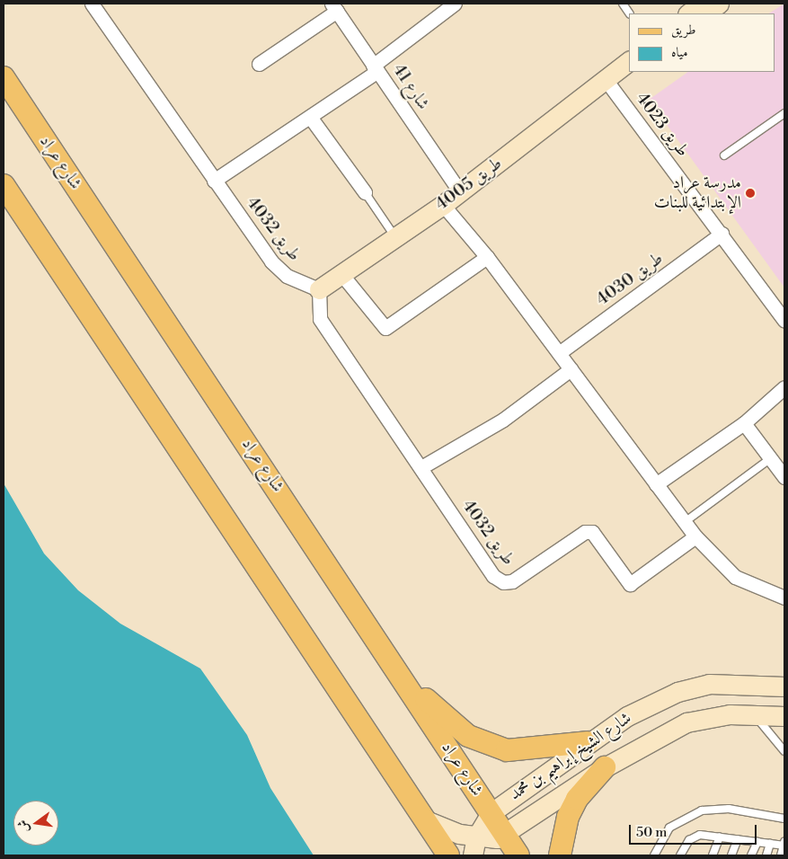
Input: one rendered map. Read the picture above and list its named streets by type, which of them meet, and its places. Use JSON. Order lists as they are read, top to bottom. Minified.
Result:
{"streets":{"main road":["شارع عراد"],"street":["شارع 41","طريق 4023","طريق 4005","طريق 4032","طريق 4030","شارع الشيخ إبراهيم بن محمد"]},"crossings":[["شارع 41","طريق 4005"],["طريق 4023","طريق 4005"],["طريق 4023","طريق 4030"],["شارع عراد","شارع الشيخ إبراهيم بن محمد"],["طريق 4005","طريق 4032"]],"places":["مدرسة عراد الإبتدائية للبنات"],"legend":["طريق","مياه"],"scale_bar":"50 m","north":"left"}
